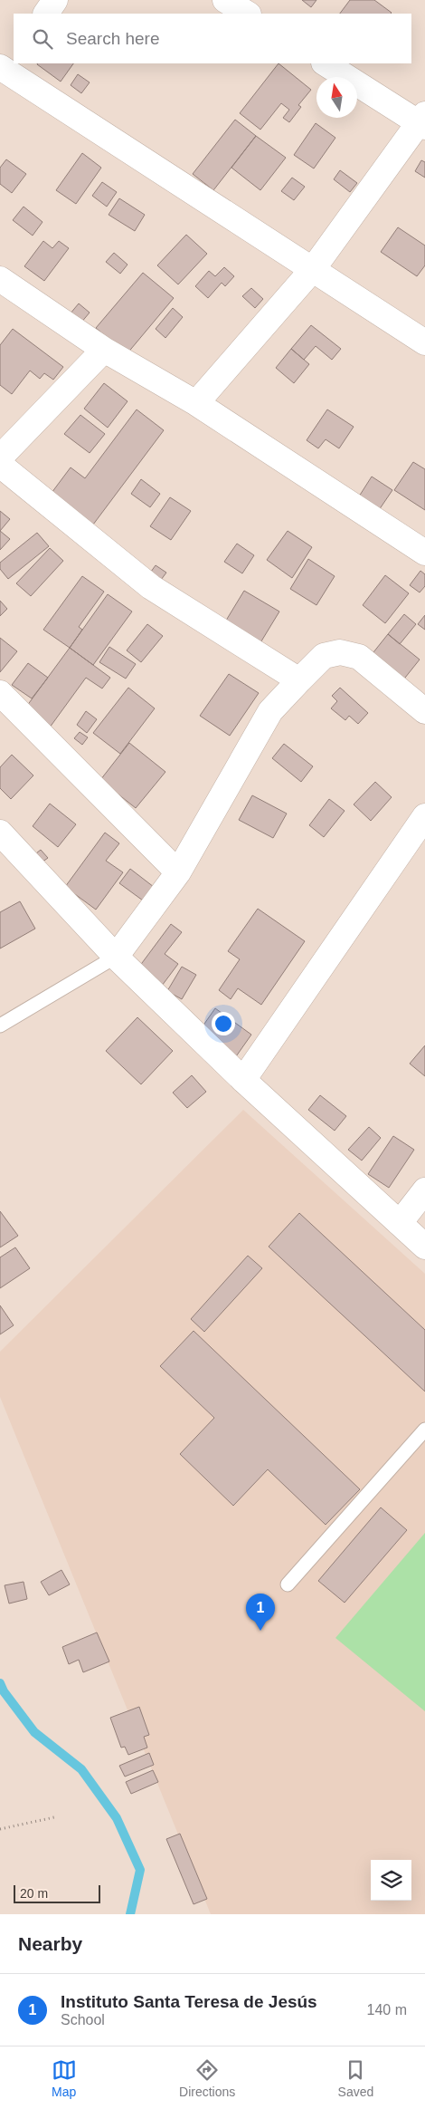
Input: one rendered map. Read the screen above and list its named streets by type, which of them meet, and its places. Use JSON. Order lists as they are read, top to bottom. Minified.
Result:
{"scale_bar":"20 m","north":"top","page":{"search":"Search here","pins":"1","scale":"20 m","heading":"Nearby","list":[{"mark":"1","name":"Instituto Santa Teresa de Jesús","note":"School","value":"140 m"}],"nav":["Map","Directions","Saved"]}}
